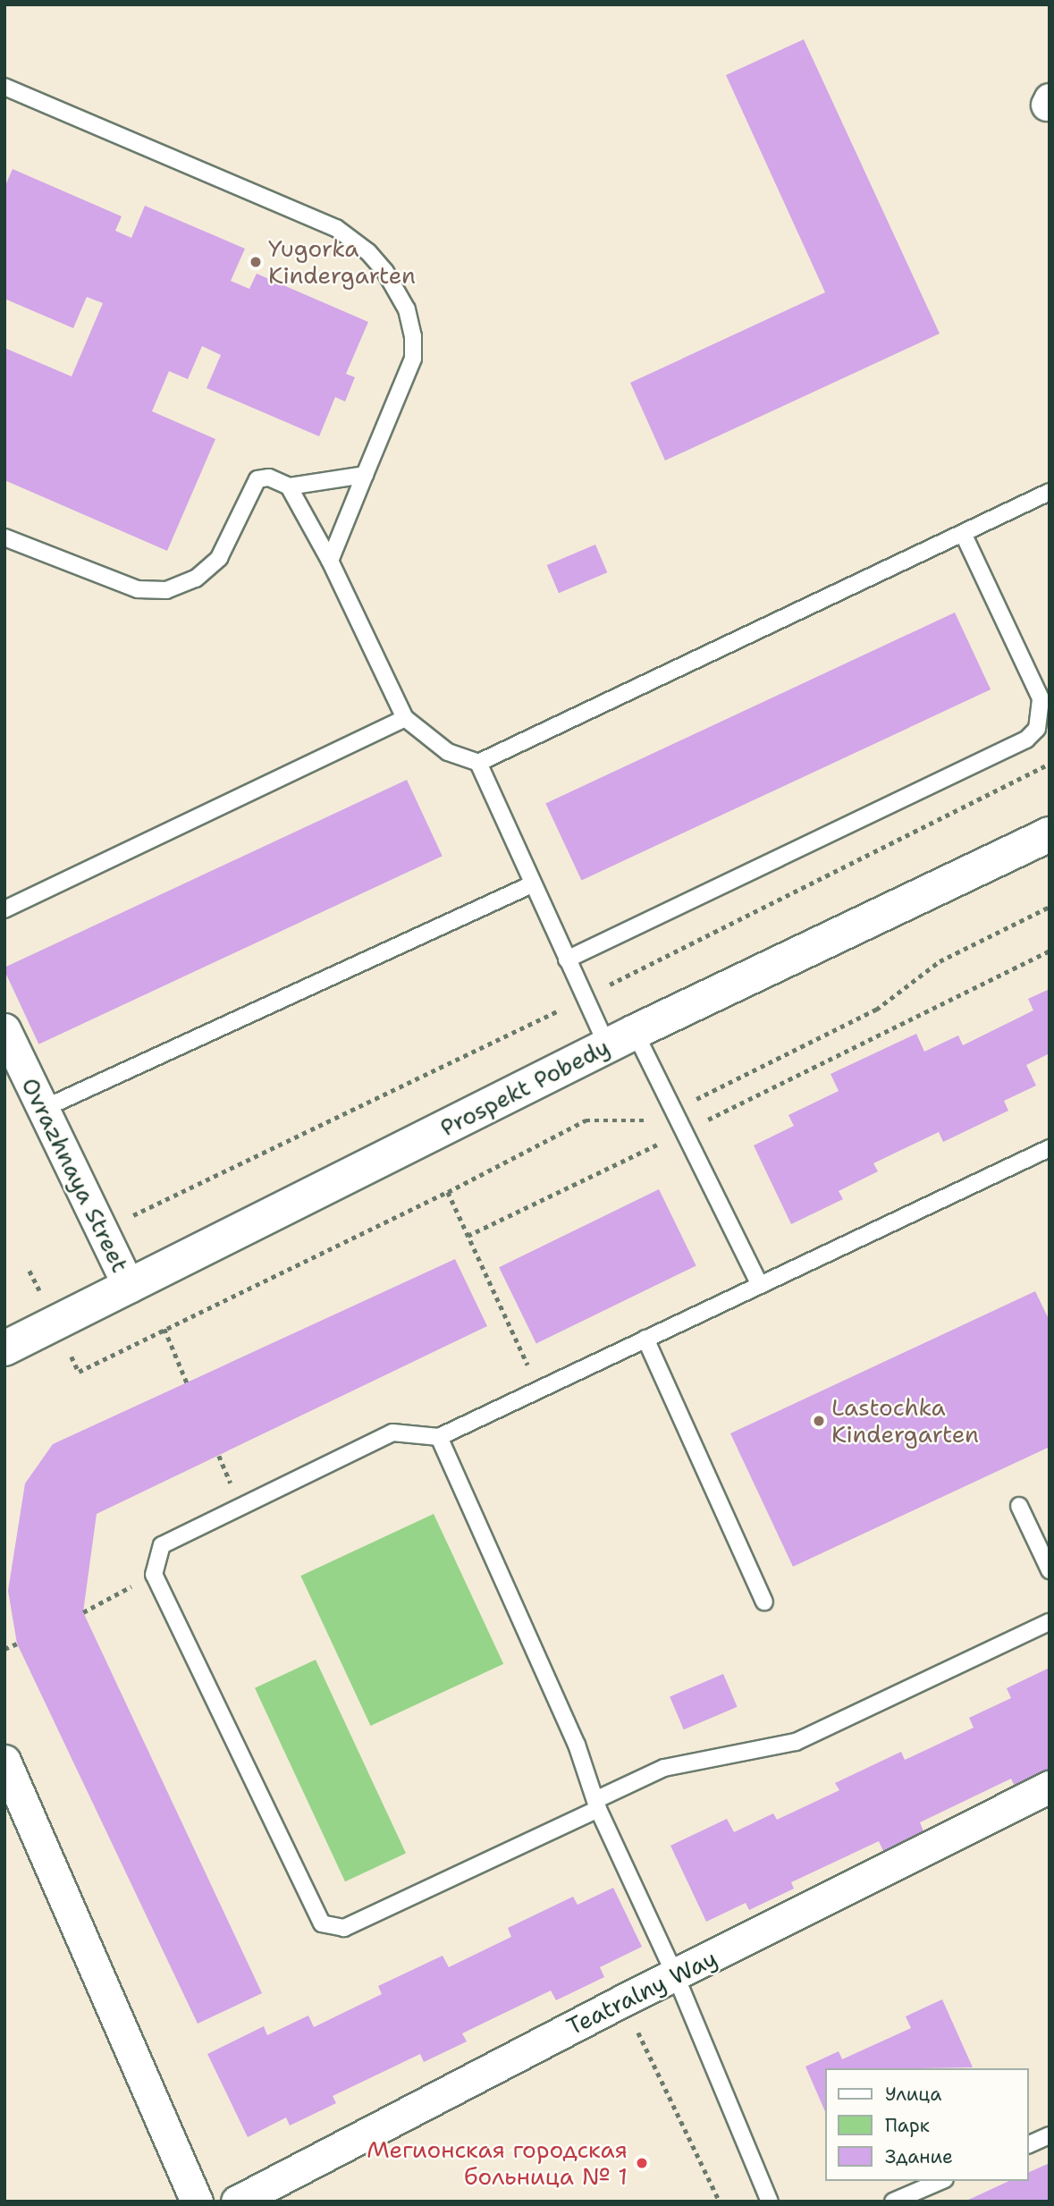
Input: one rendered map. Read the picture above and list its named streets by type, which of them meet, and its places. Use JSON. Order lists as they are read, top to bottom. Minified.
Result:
{"streets":{"street":["Prospekt Pobedy","Ovrazhnaya Street","Teatralny Way"]},"crossings":[["Prospekt Pobedy","Ovrazhnaya Street"]],"places":["Yugorka Kindergarten","Lastochka Kindergarten","Мегионская городская больница № 1"],"legend":["Улица","Парк","Здание"]}
